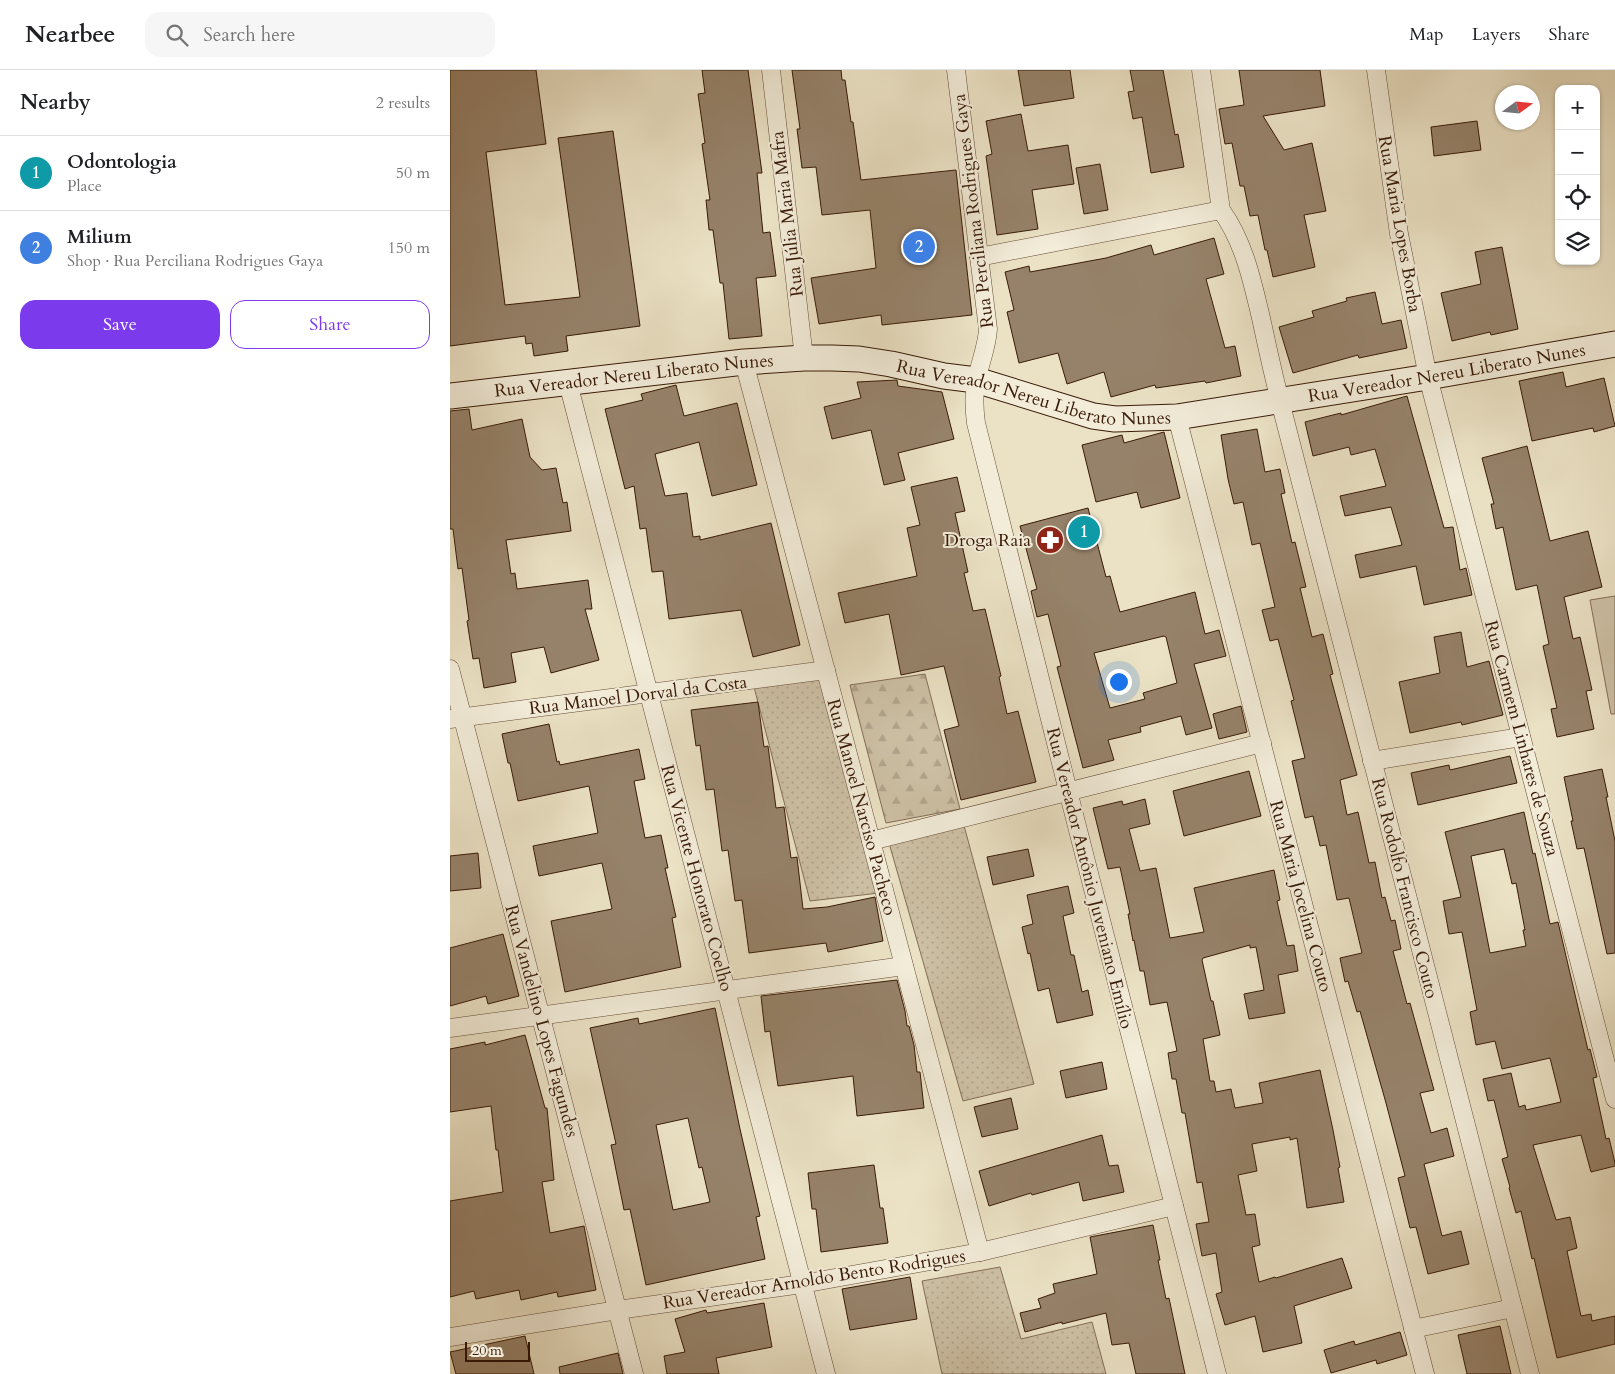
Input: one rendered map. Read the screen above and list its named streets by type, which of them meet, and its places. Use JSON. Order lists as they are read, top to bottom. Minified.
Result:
{"streets":{"main road":["Rua Vereador Nereu Liberato Nunes"],"street":["Rua Perciliana Rodrigues Gaya","Rua Júlia Maria Mafra","Rua Maria Lopes Borba","Rua Manoel Dorval da Costa","Rua Carmem Linhares de Souza","Rua Manoel Narciso Pacheco","Rua Vicente Honorato Coelho","Rua Vereador Antônio Juveniano Emílio","Rua Rodolfo Francisco Couto","Rua Maria Jocelina Couto","Rua Vandelino Lopes Fagundes","Rua Vereador Arnoldo Bento Rodrigues"]},"crossings":[["Rua Perciliana Rodrigues Gaya","Rua Vereador Nereu Liberato Nunes"],["Rua Perciliana Rodrigues Gaya","Rua Vereador Antônio Juveniano Emílio"],["Rua Júlia Maria Mafra","Rua Vereador Nereu Liberato Nunes"],["Rua Maria Lopes Borba","Rua Vereador Nereu Liberato Nunes"],["Rua Maria Lopes Borba","Rua Carmem Linhares de Souza"],["Rua Vereador Nereu Liberato Nunes","Rua Carmem Linhares de Souza"],["Rua Vereador Nereu Liberato Nunes","Rua Manoel Narciso Pacheco"],["Rua Vereador Nereu Liberato Nunes","Rua Vicente Honorato Coelho"],["Rua Vereador Nereu Liberato Nunes","Rua Vereador Antônio Juveniano Emílio"],["Rua Vereador Nereu Liberato Nunes","Rua Rodolfo Francisco Couto"],["Rua Vereador Nereu Liberato Nunes","Rua Maria Jocelina Couto"],["Rua Manoel Dorval da Costa","Rua Manoel Narciso Pacheco"],["Rua Manoel Dorval da Costa","Rua Vicente Honorato Coelho"],["Rua Manoel Dorval da Costa","Rua Vandelino Lopes Fagundes"],["Rua Manoel Narciso Pacheco","Rua Vereador Arnoldo Bento Rodrigues"],["Rua Vicente Honorato Coelho","Rua Vereador Arnoldo Bento Rodrigues"],["Rua Vereador Antônio Juveniano Emílio","Rua Vereador Arnoldo Bento Rodrigues"],["Rua Vandelino Lopes Fagundes","Rua Vereador Arnoldo Bento Rodrigues"]],"places":{"pharmacy":["Droga Raia"]},"scale_bar":"20 m","north":"right","page":{"header":"Nearbee","search":"Search here","nav":["Map","Layers","Share"],"heading":["Nearby","2 results"],"map_buttons":["+","−"],"list":[{"mark":"1","name":"Odontologia","note":"Place","value":"50 m"},{"mark":"2","name":"Milium","note":"Shop · Rua Perciliana Rodrigues Gaya","value":"150 m"}],"pins":["2","1"],"buttons":["Save","Share"],"scale":"20 m"}}
